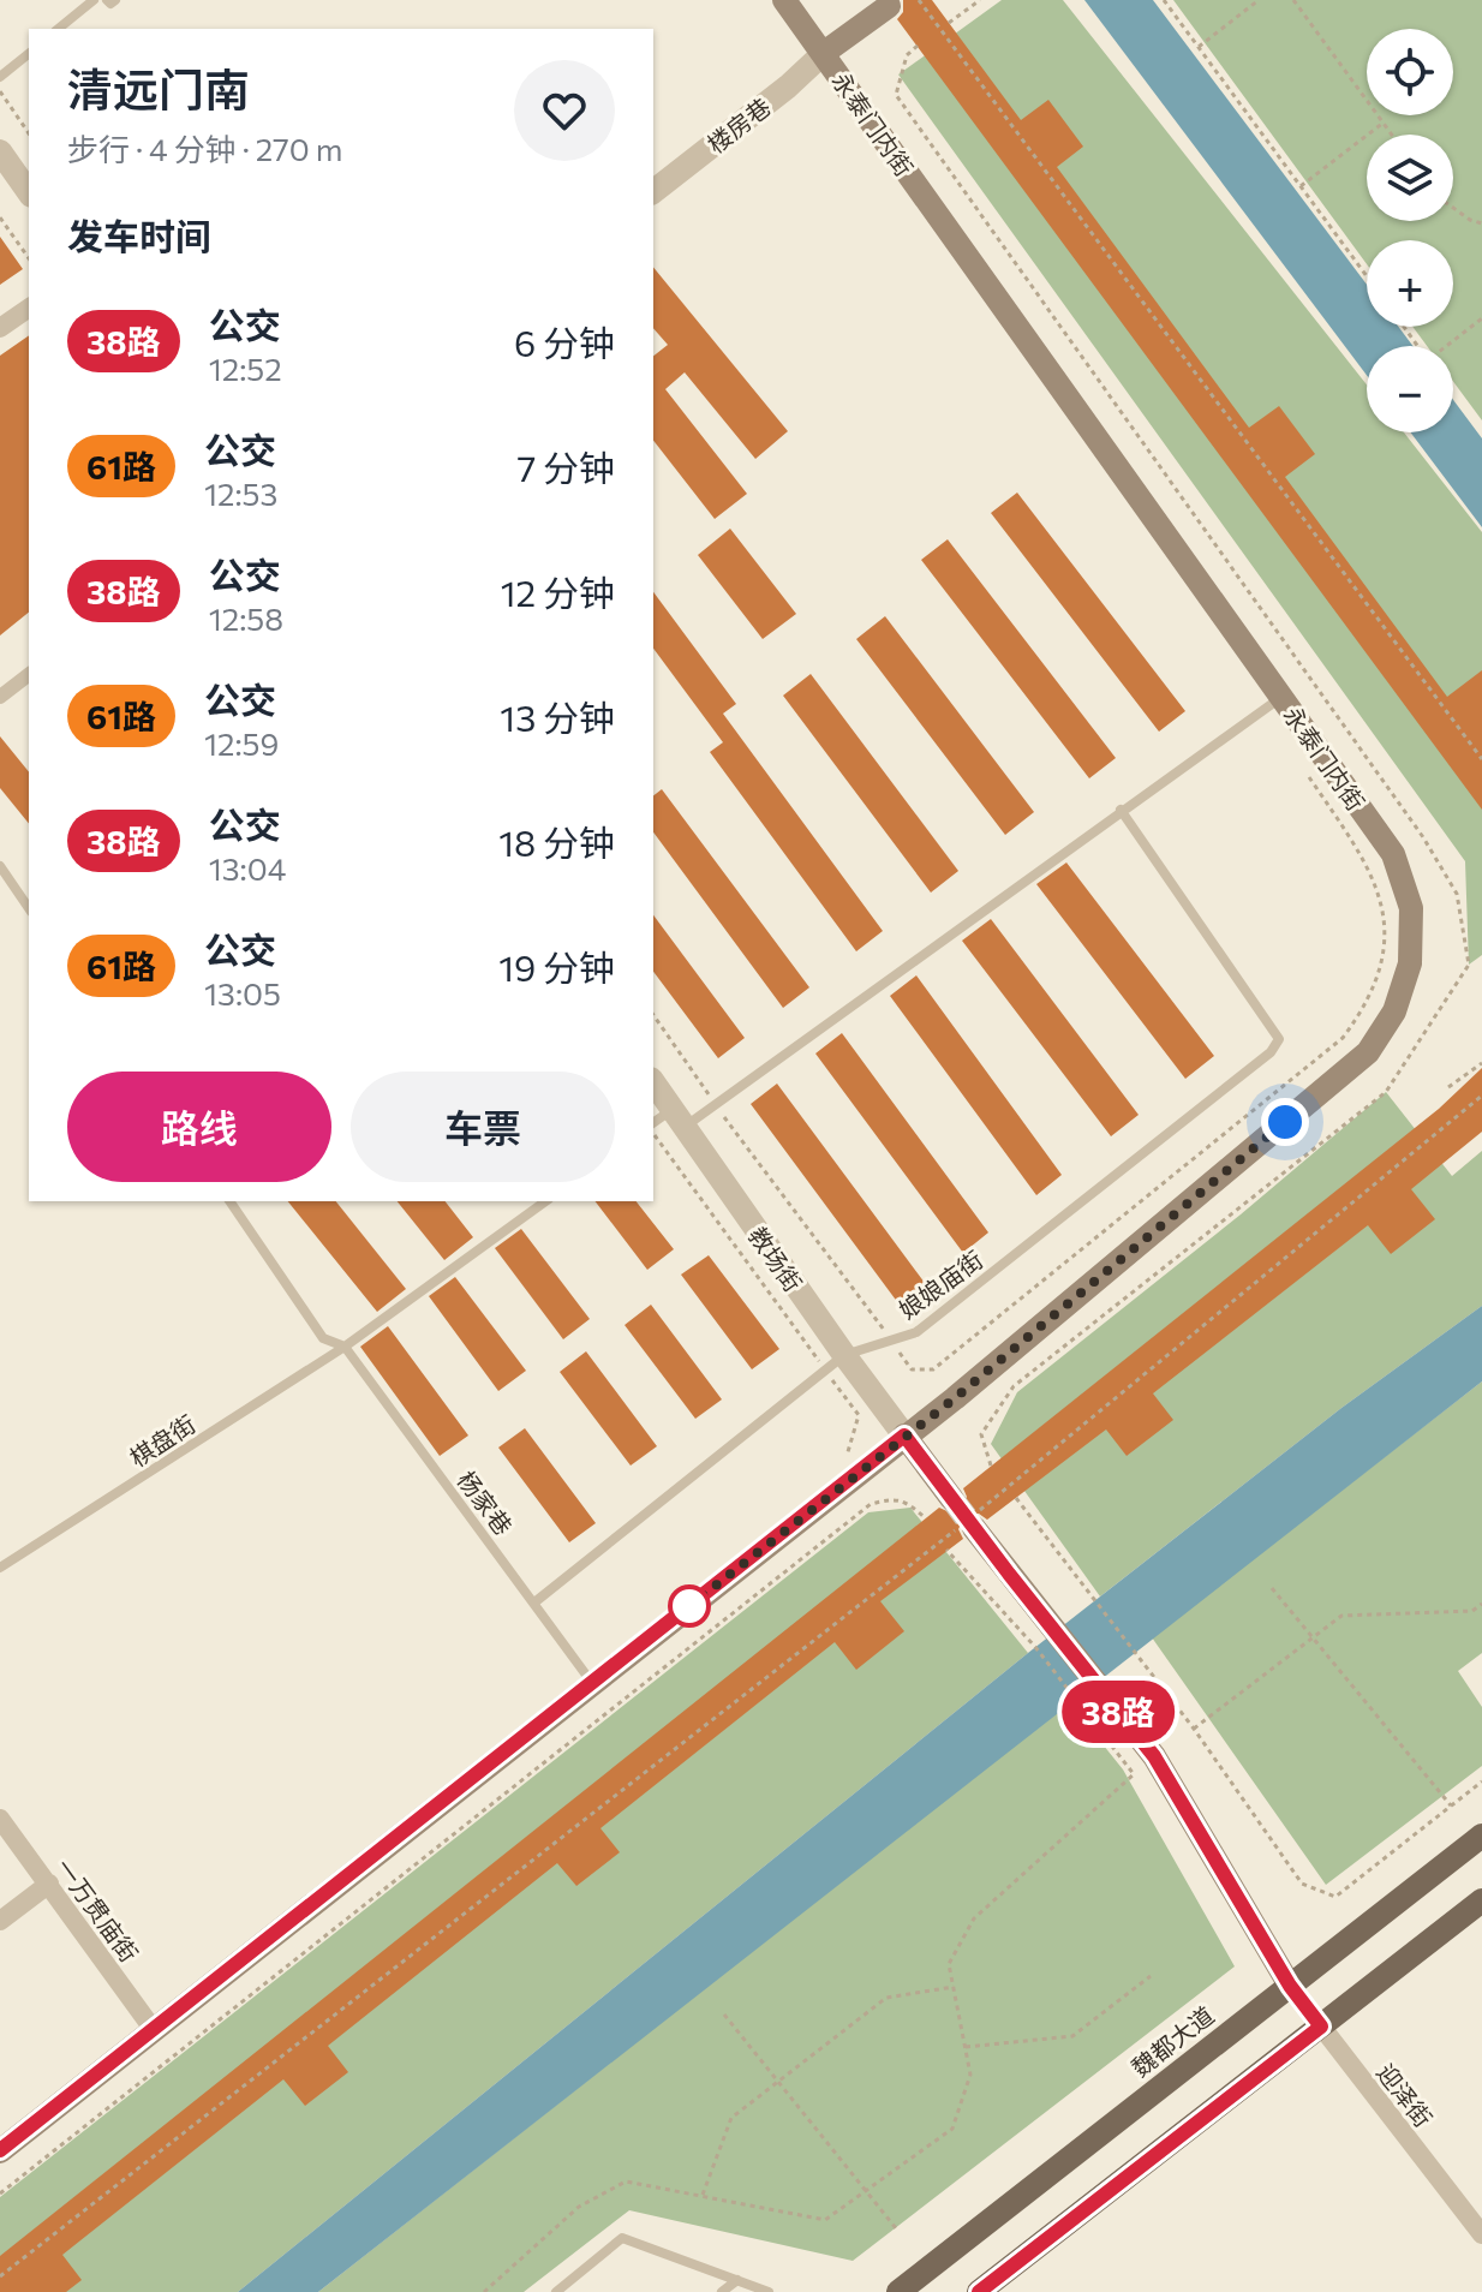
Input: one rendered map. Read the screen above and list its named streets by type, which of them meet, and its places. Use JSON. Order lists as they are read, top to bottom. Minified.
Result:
{"streets":{"main road":["永泰门内街","魏都大道"],"street":["楼房巷","教场街","一万贯庙街","迎泽街"],"lane":["娘娘庙街","棋盘街","杨家巷"]},"crossings":[["永泰门内街","楼房巷"],["永泰门内街","教场街"],["永泰门内街","杨家巷"],["永泰门内街","一万贯庙街"],["教场街","娘娘庙街"],["娘娘庙街","杨家巷"],["棋盘街","杨家巷"],["魏都大道","迎泽街"]],"lines":["bus line 38路"],"page":{"on_map":"38路","map_buttons":["+","−"],"heading":[["清远门南","步行 · 4 分钟 · 270 m"],"发车时间"],"list":[{"mark":"38路","name":"公交","note":"12:52","value":"6 分钟"},{"mark":"61路","name":"公交","note":"12:53","value":"7 分钟"},{"mark":"38路","name":"公交","note":"12:58","value":"12 分钟"},{"mark":"61路","name":"公交","note":"12:59","value":"13 分钟"},{"mark":"38路","name":"公交","note":"13:04","value":"18 分钟"},{"mark":"61路","name":"公交","note":"13:05","value":"19 分钟"}],"buttons":["路线","车票"]}}
